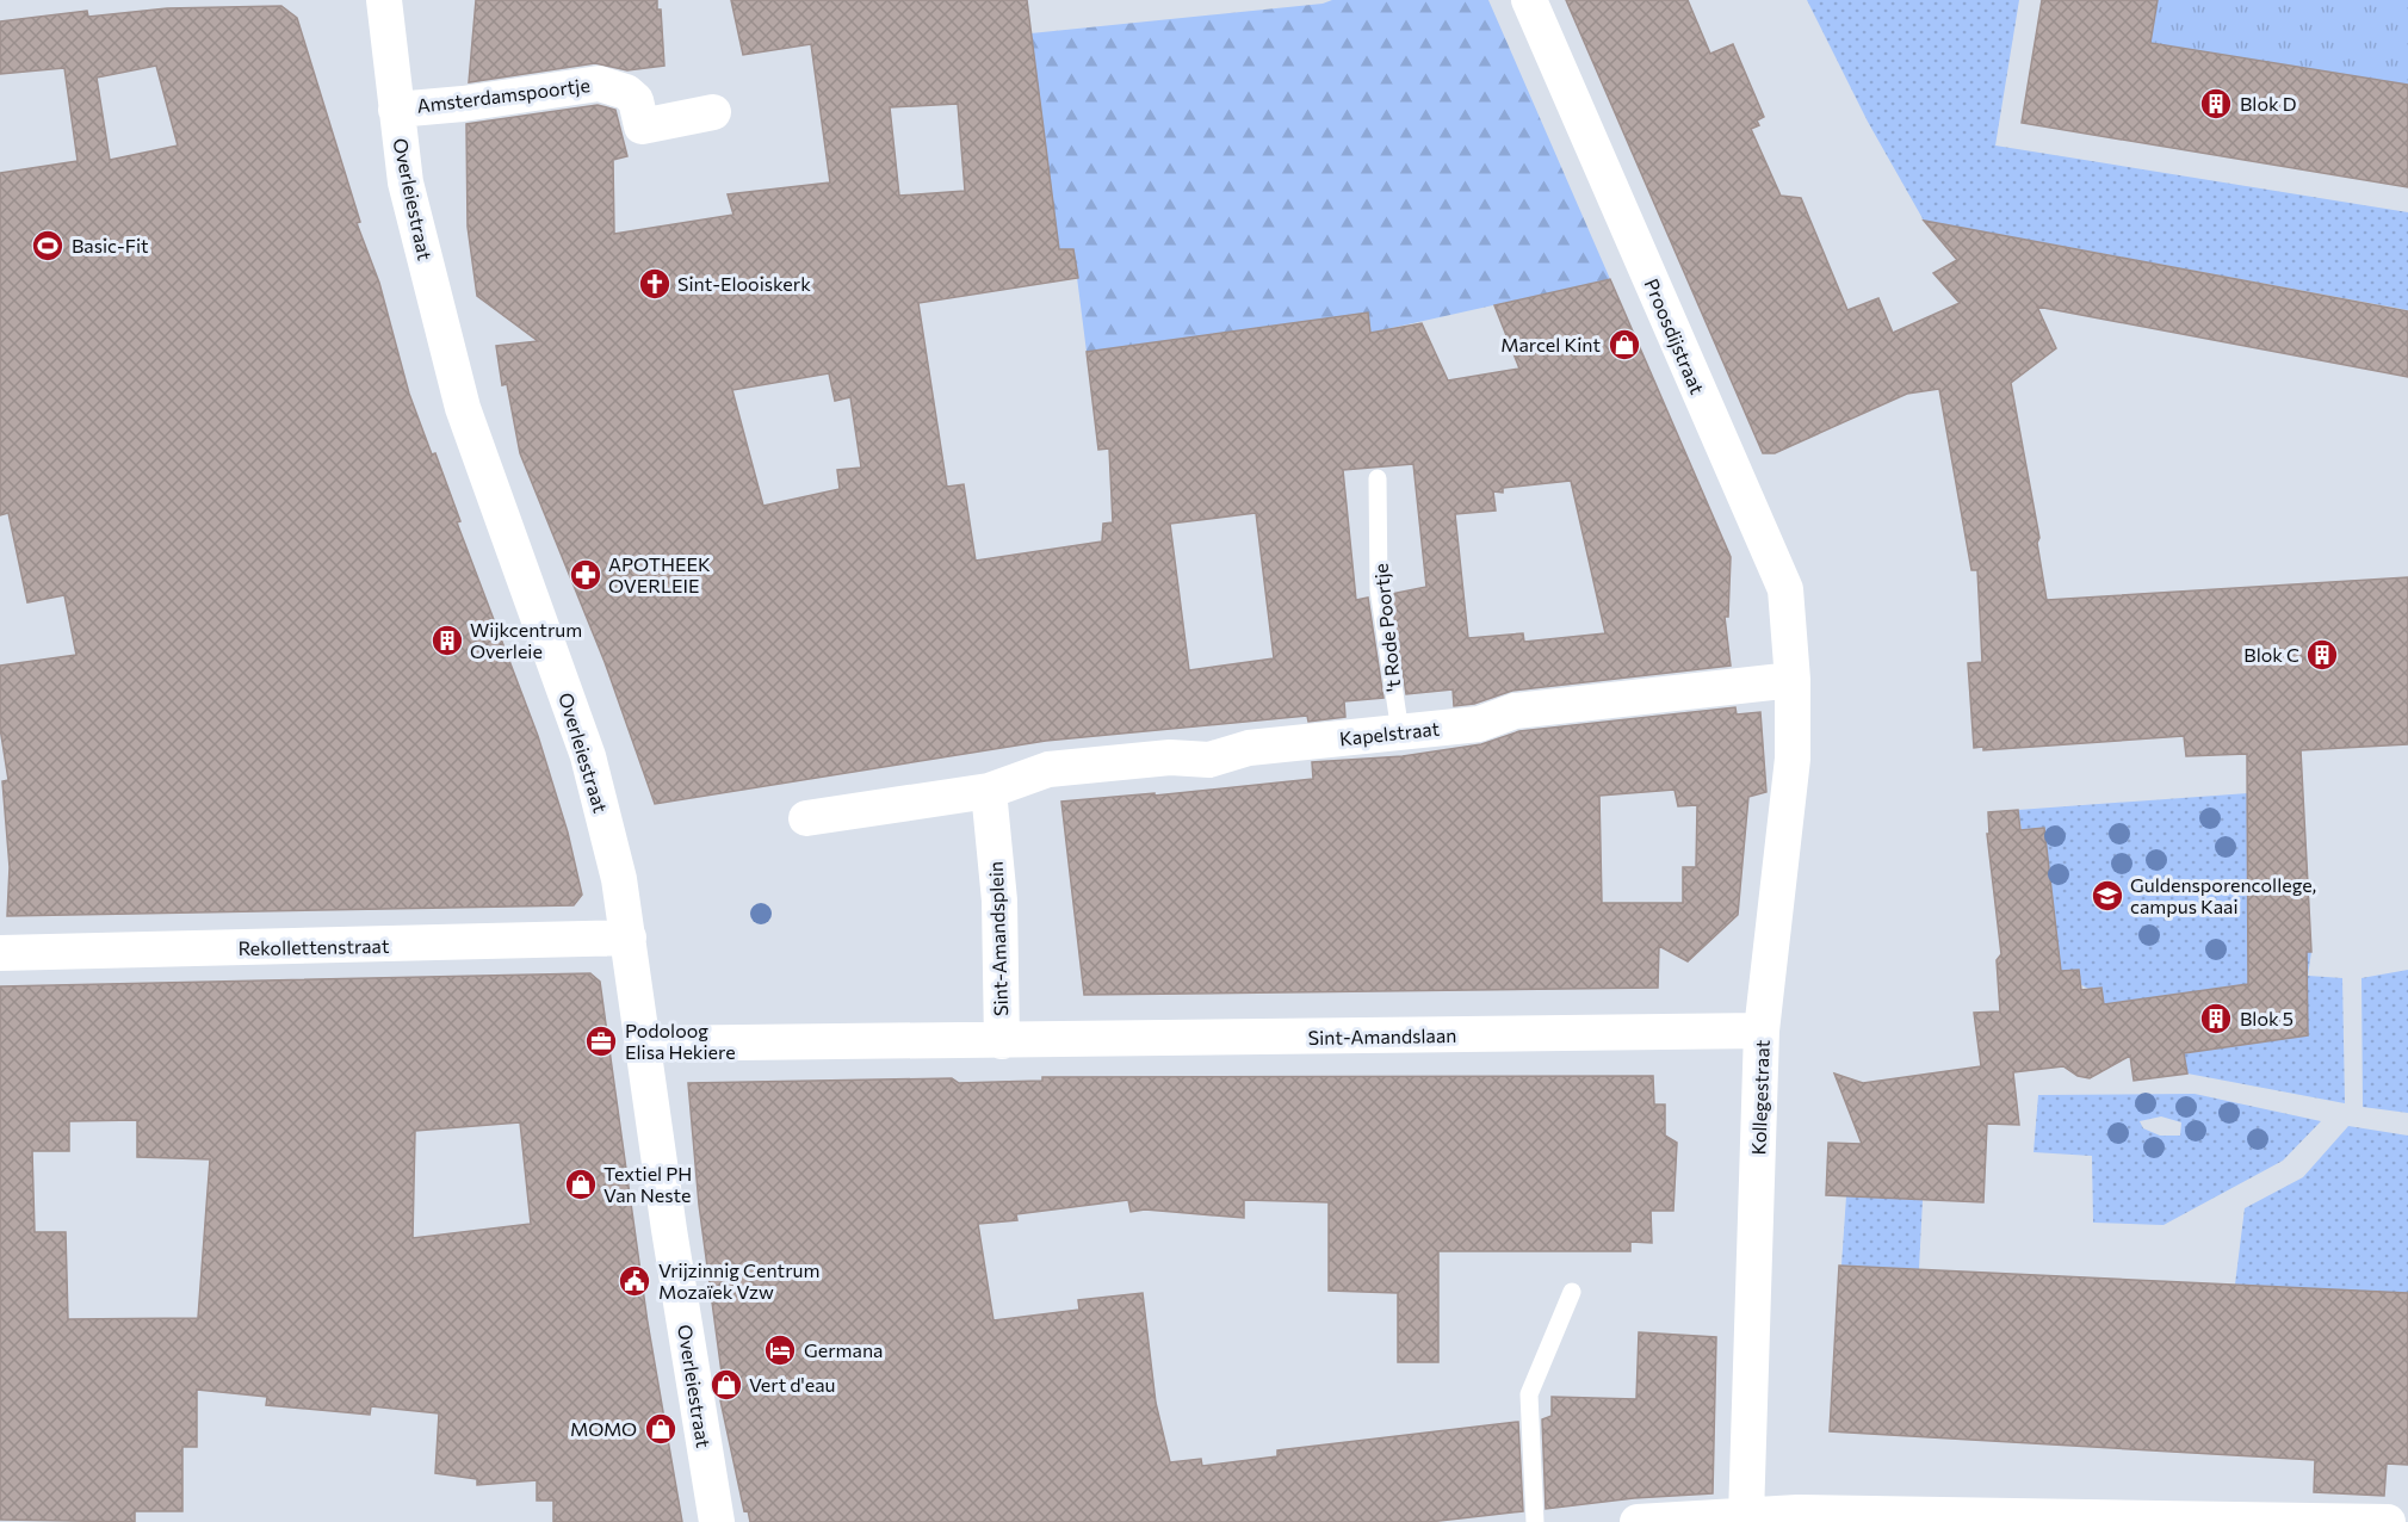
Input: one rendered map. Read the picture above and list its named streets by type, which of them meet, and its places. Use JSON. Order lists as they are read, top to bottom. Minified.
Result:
{"streets":{"street":["Amsterdamspoortje","Overleiestraat","Proosdijstraat","Kapelstraat","Sint-Amandsplein","Rekollettenstraat","Sint-Amandslaan","Kollegestraat"],"lane":["'t Rode Poortje"]},"crossings":[["Amsterdamspoortje","Overleiestraat"],["Overleiestraat","Sint-Amandsplein"],["Overleiestraat","Rekollettenstraat"],["Proosdijstraat","Kapelstraat"],["Proosdijstraat","Kollegestraat"],["'t Rode Poortje","Kapelstraat"],["Kapelstraat","Sint-Amandsplein"],["Kapelstraat","Kollegestraat"],["Sint-Amandsplein","Sint-Amandslaan"],["Sint-Amandslaan","Kollegestraat"]],"places":{"building":["Blok D","Wijkcentrum Overleie","Blok C","Blok 5"],"sports":["Basic-Fit"],"church":["Sint-Elooiskerk"],"shop":["Marcel Kint","Textiel PH Van Neste","Vert d'eau","MOMO"],"pharmacy":["APOTHEEK OVERLEIE"],"school or university":["Guldensporencollege, campus Kaai"],"office":["Podoloog Elisa Hekiere"],"public building":["Vrijzinnig Centrum Mozaïek Vzw"],"hotel":["Germana"]}}
